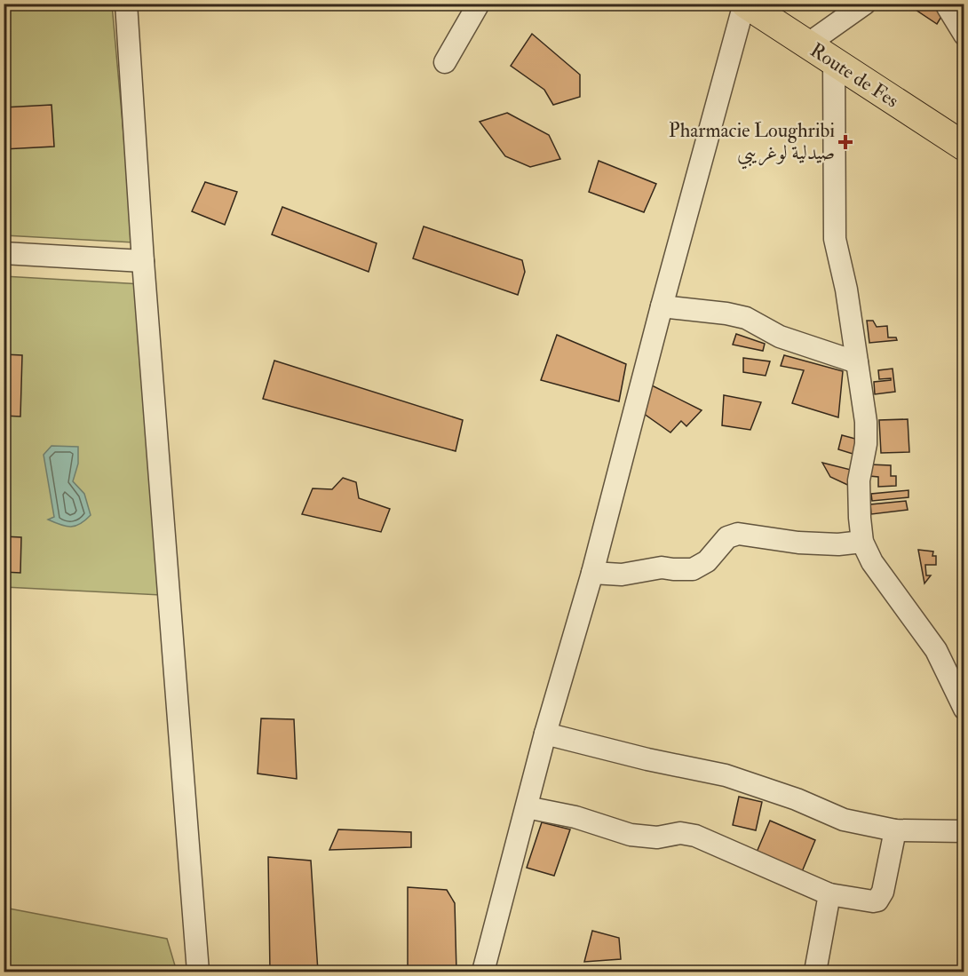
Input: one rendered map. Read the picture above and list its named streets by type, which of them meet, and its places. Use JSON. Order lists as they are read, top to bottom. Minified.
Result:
{"streets":{"main road":["Route de Fes"]},"places":{"health":["Pharmacie Loughribi صيدلية لوغريبي"]}}
